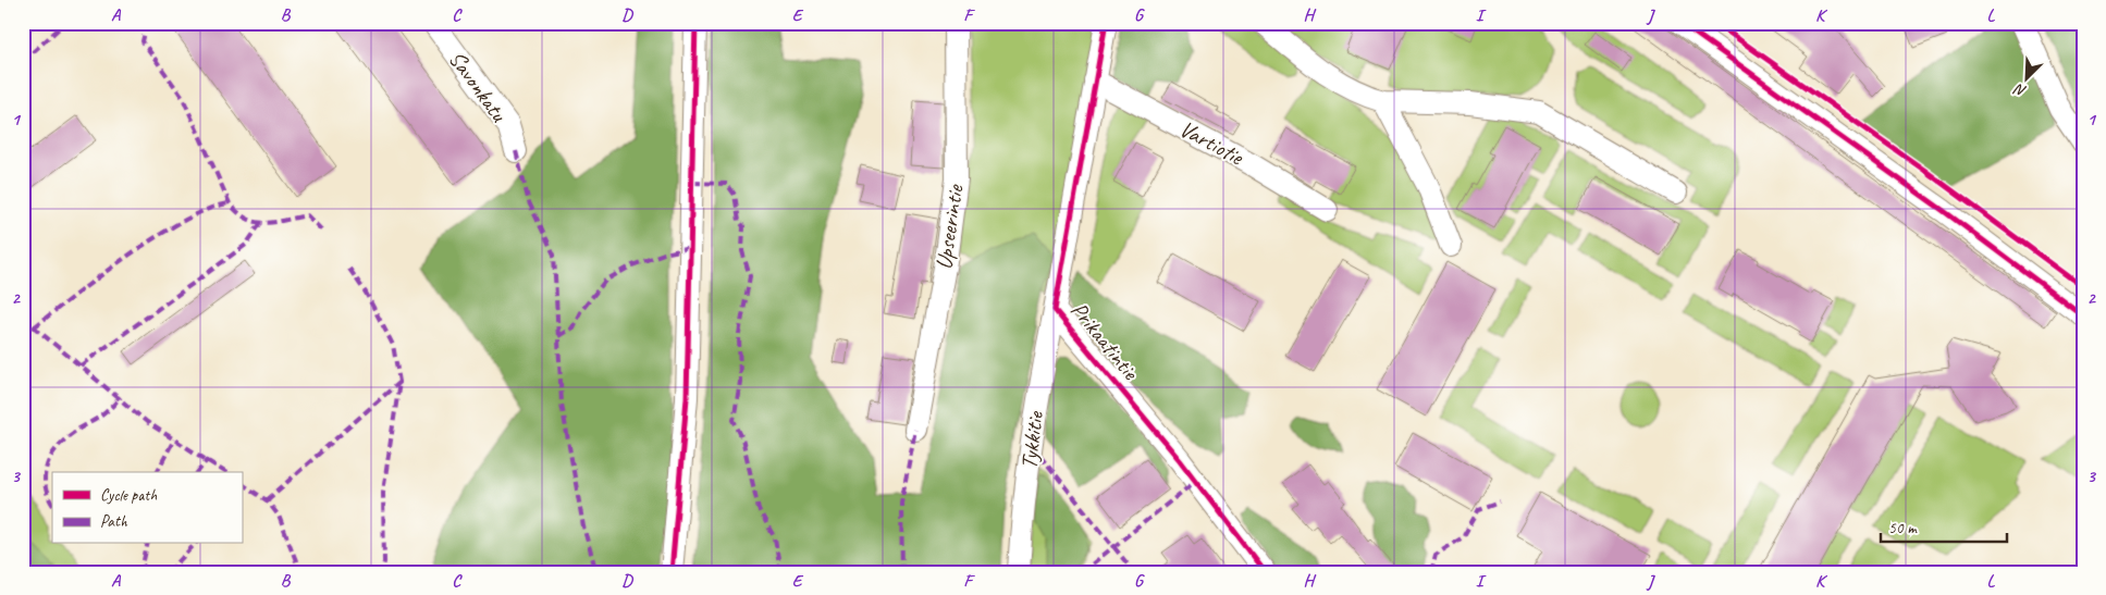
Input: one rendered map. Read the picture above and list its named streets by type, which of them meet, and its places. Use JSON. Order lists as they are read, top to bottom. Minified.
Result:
{"streets":{"street":["Savonkatu","Vartiotie","Upseerintie","Prikaatintie","Tykkitie"]},"crossings":[["Vartiotie","Prikaatintie"],["Prikaatintie","Tykkitie"]],"legend":["Cycle path","Path"],"scale_bar":"50 m","north":"bottom left","grid":{"columns":["A","B","C","D","E","F","G","H","I","J","K","L"],"rows":["1","2","3"]}}
